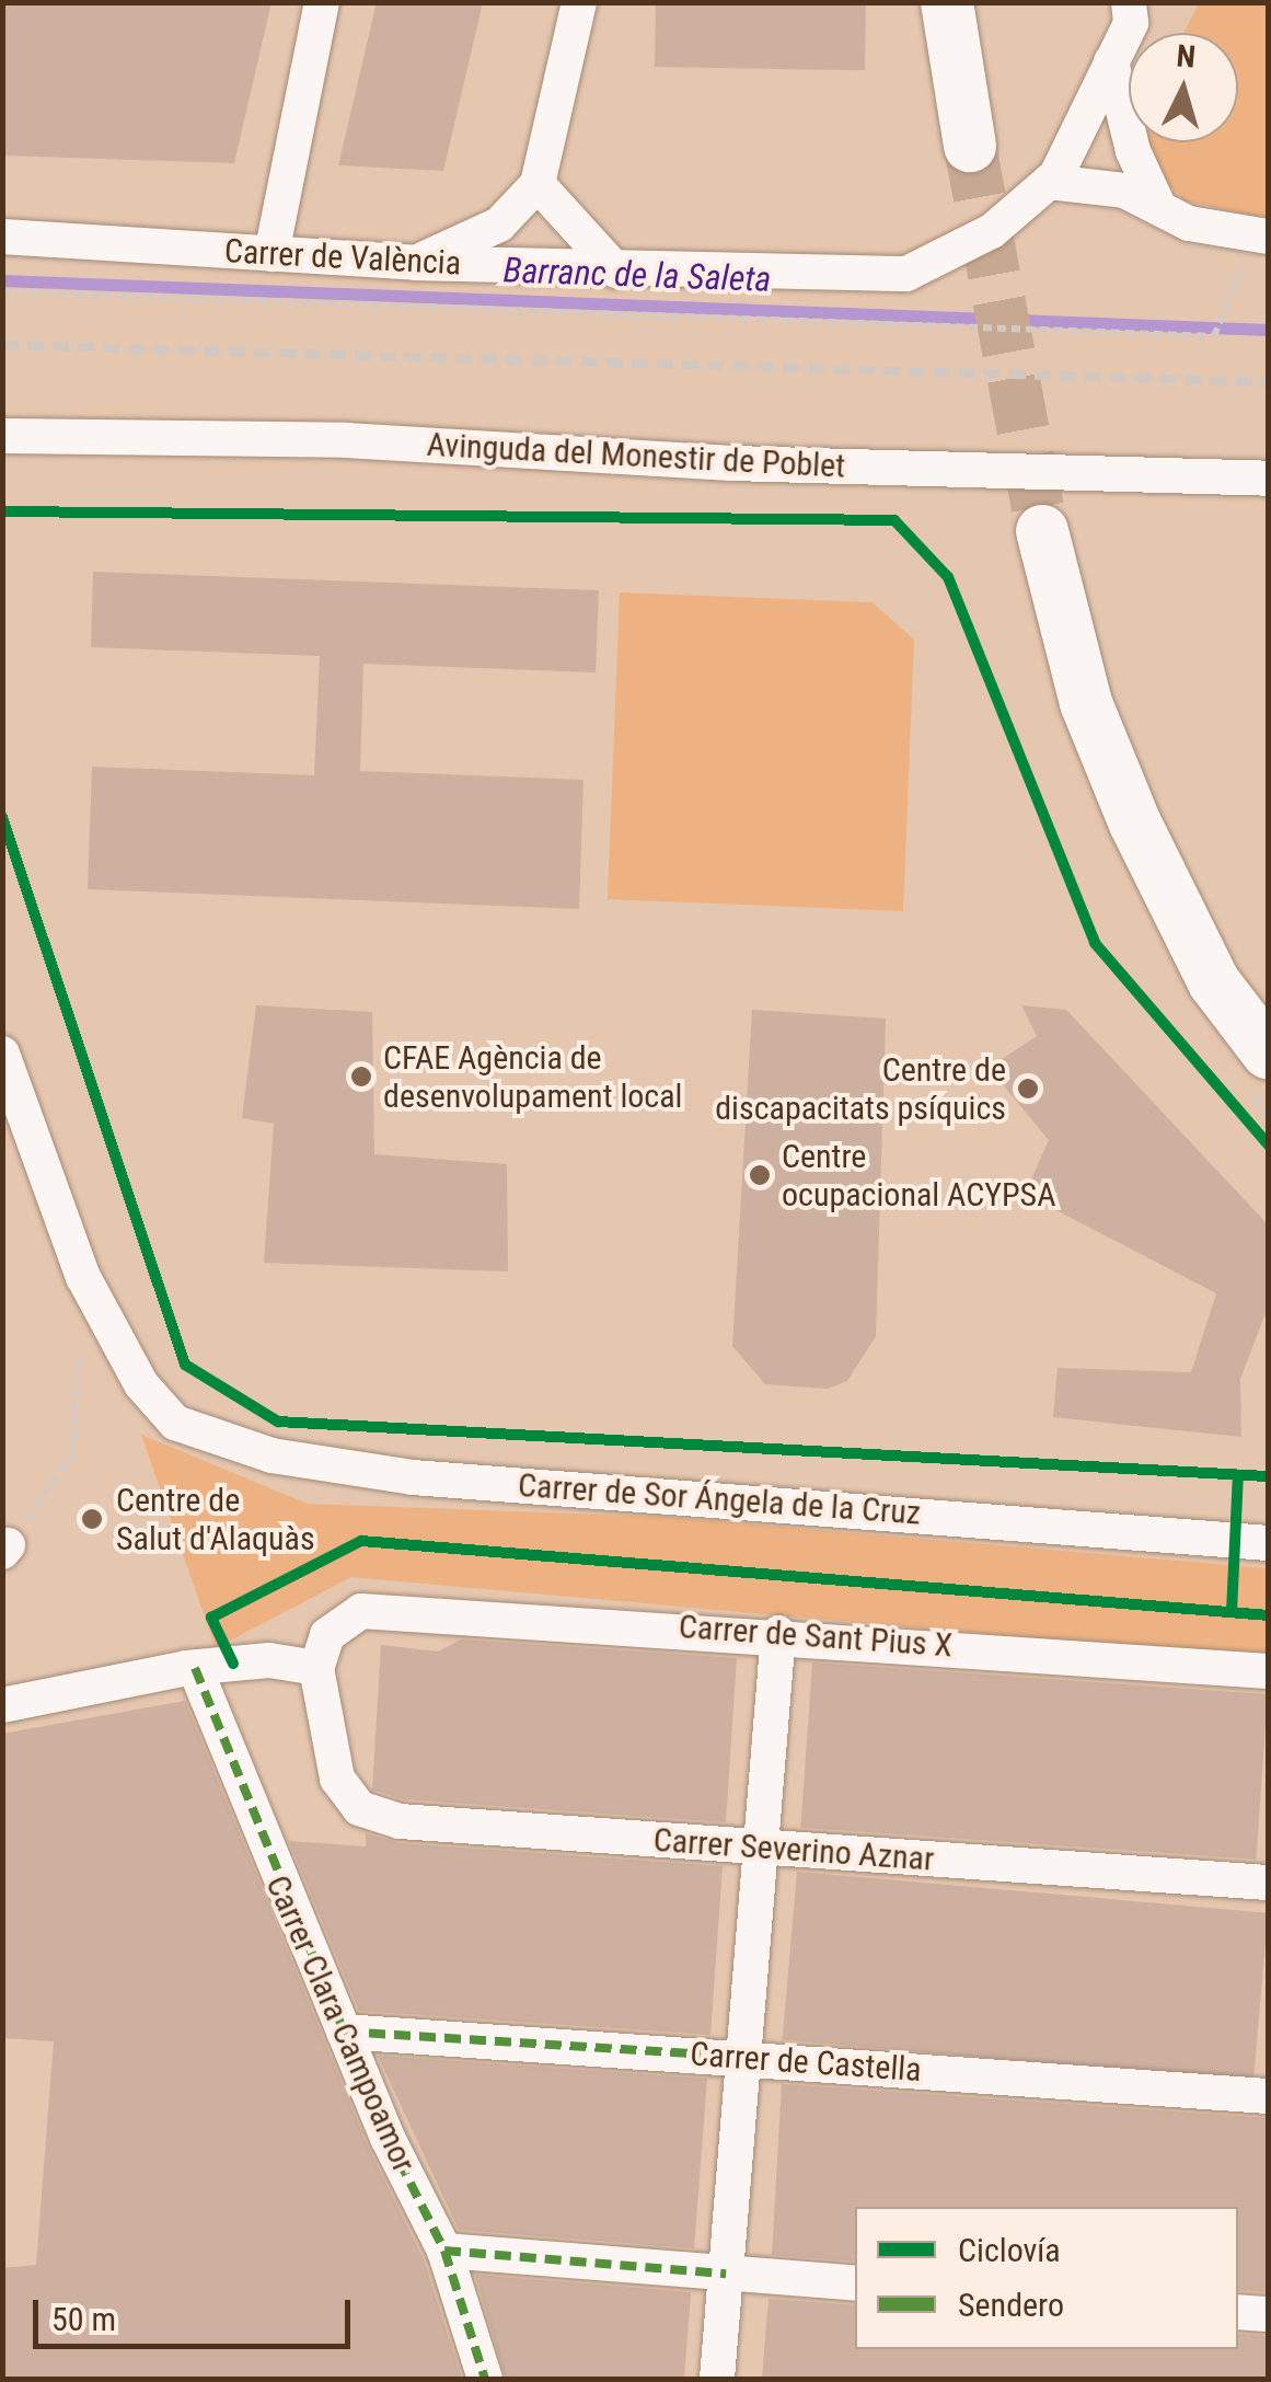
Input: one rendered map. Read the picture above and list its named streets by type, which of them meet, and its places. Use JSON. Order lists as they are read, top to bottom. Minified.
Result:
{"streets":{"street":["Carrer de València","Avinguda del Monestir de Poblet","Carrer de Sor Ángela de la Cruz","Carrer de Sant Pius X","Carrer Severino Aznar","Carrer Clara Campoamor","Carrer de Castella"]},"crossings":[["Carrer de Sant Pius X","Carrer Severino Aznar"],["Carrer Clara Campoamor","Carrer de Castella"]],"water":["Barranc de la Saleta"],"places":["CFAE Agència de desenvolupament local","Centre de discapacitats psíquics","Centre ocupacional ACYPSA","Centre de Salut d'Alaquàs"],"legend":["Ciclovía","Sendero"],"scale_bar":"50 m","north":"top"}
